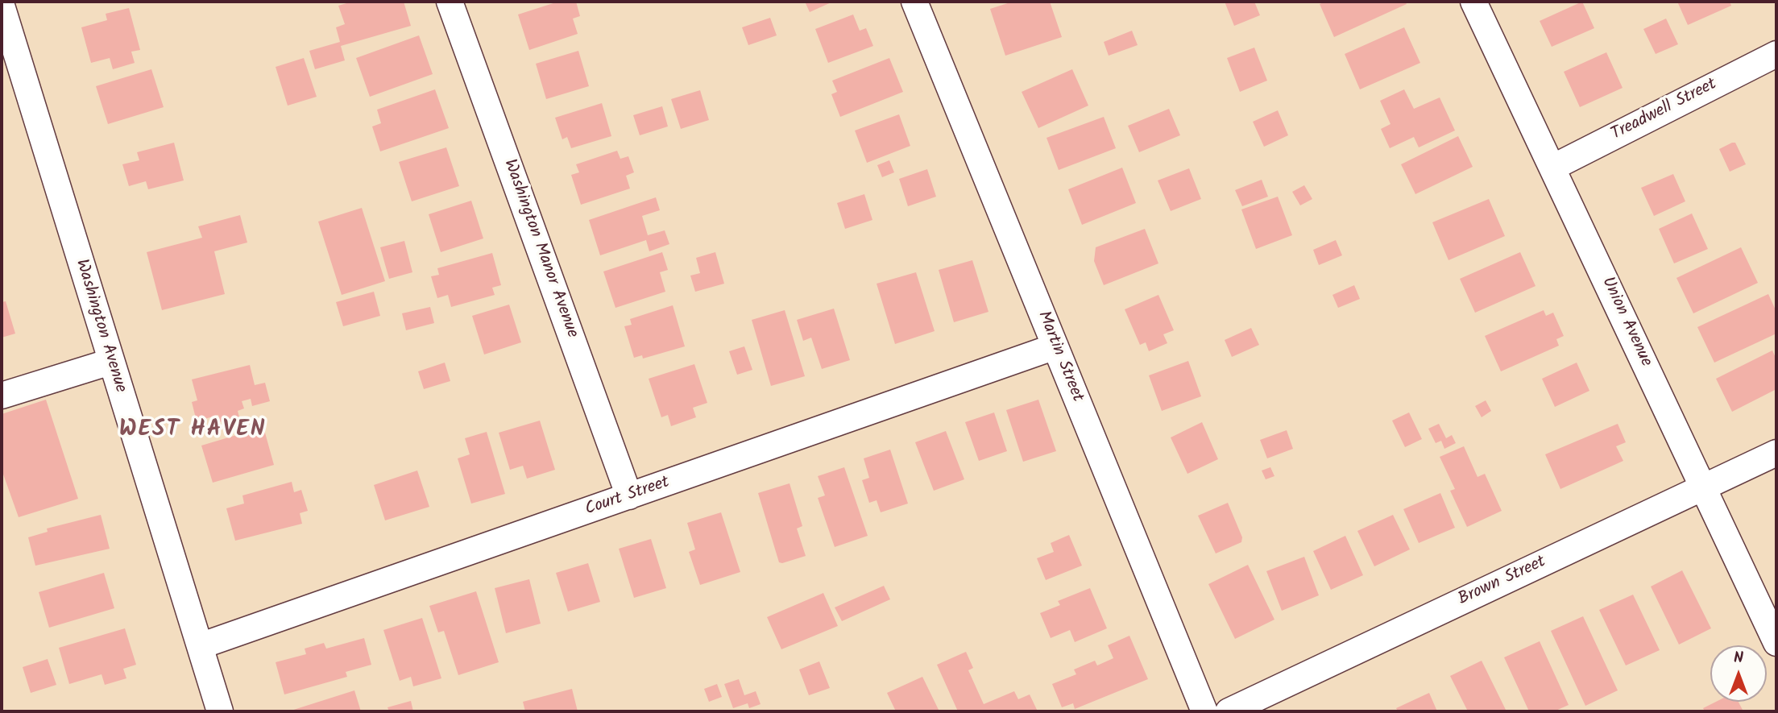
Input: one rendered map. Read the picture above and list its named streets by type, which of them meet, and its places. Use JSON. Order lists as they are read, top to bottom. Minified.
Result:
{"streets":{"street":["Treadwell Street","Washington Manor Avenue","Union Avenue","Washington Avenue","Martin Street","Court Street","Brown Street"]},"crossings":[["Treadwell Street","Union Avenue"],["Washington Manor Avenue","Court Street"],["Union Avenue","Brown Street"],["Washington Avenue","Court Street"],["Martin Street","Court Street"]],"districts":["WEST HAVEN"],"north":"top"}
